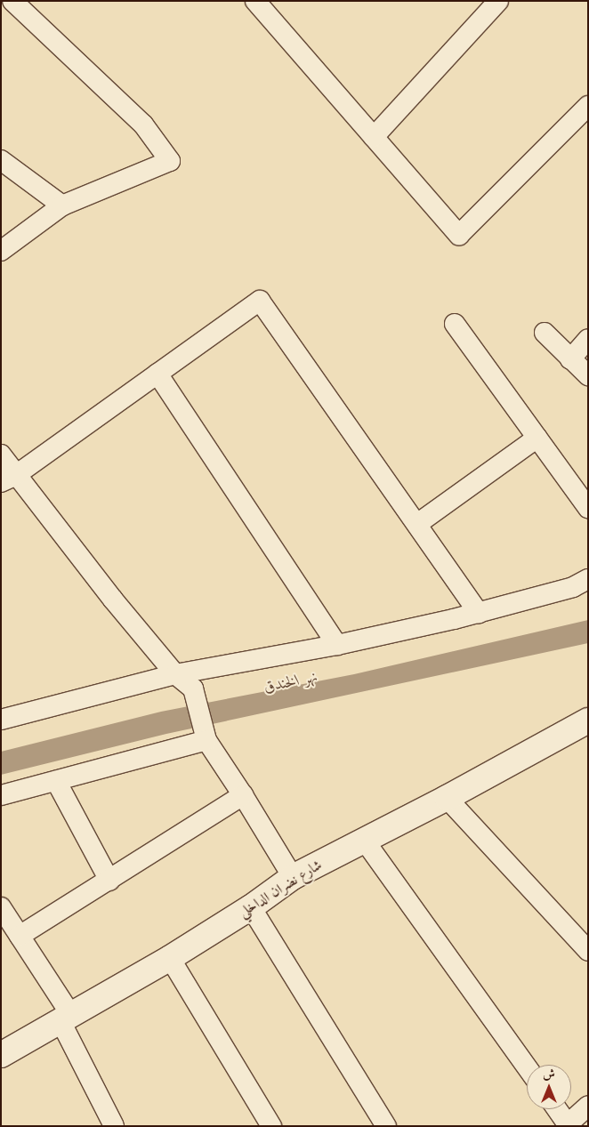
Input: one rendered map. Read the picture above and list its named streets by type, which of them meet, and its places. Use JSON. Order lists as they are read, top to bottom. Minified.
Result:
{"streets":{"street":["شارع نضران الداخلي"]},"water":["نهر الخندق"],"north":"top"}
